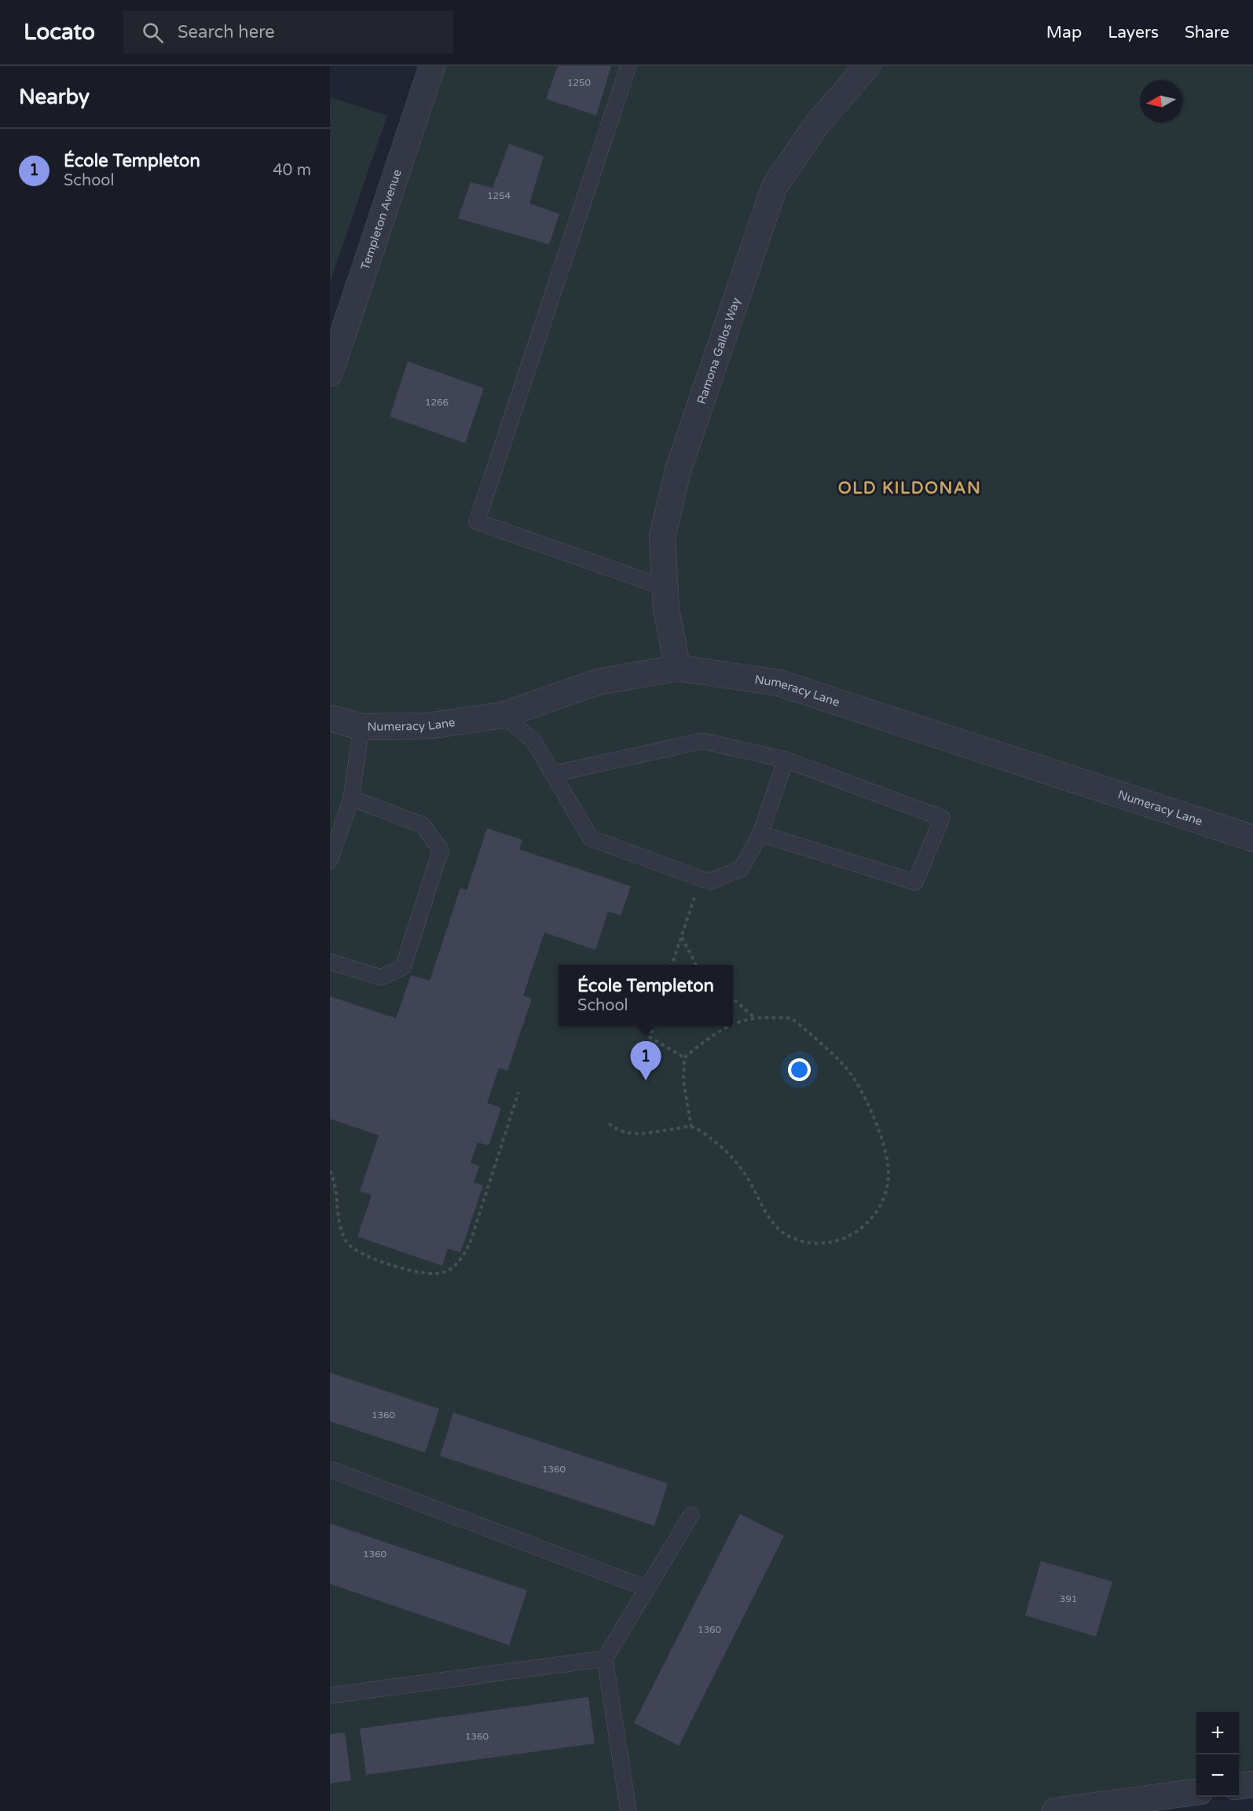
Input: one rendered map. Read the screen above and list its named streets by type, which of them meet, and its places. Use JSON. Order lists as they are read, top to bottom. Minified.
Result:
{"streets":{"street":["Templeton Avenue","Ramona Gallos Way","Numeracy Lane"]},"crossings":[["Ramona Gallos Way","Numeracy Lane"]],"districts":["OLD KILDONAN"],"house_numbers":["1250","1254","1266","1360","1360","1360","391","1360","1360"],"north":"left","page":{"header":"Locato","search":"Search here","nav":["Map","Layers","Share"],"heading":"Nearby","list":[{"mark":"1","name":"École Templeton","note":"School","value":"40 m"}],"popup":["École Templeton","School"],"pins":"1","map_buttons":["+","−"]}}
